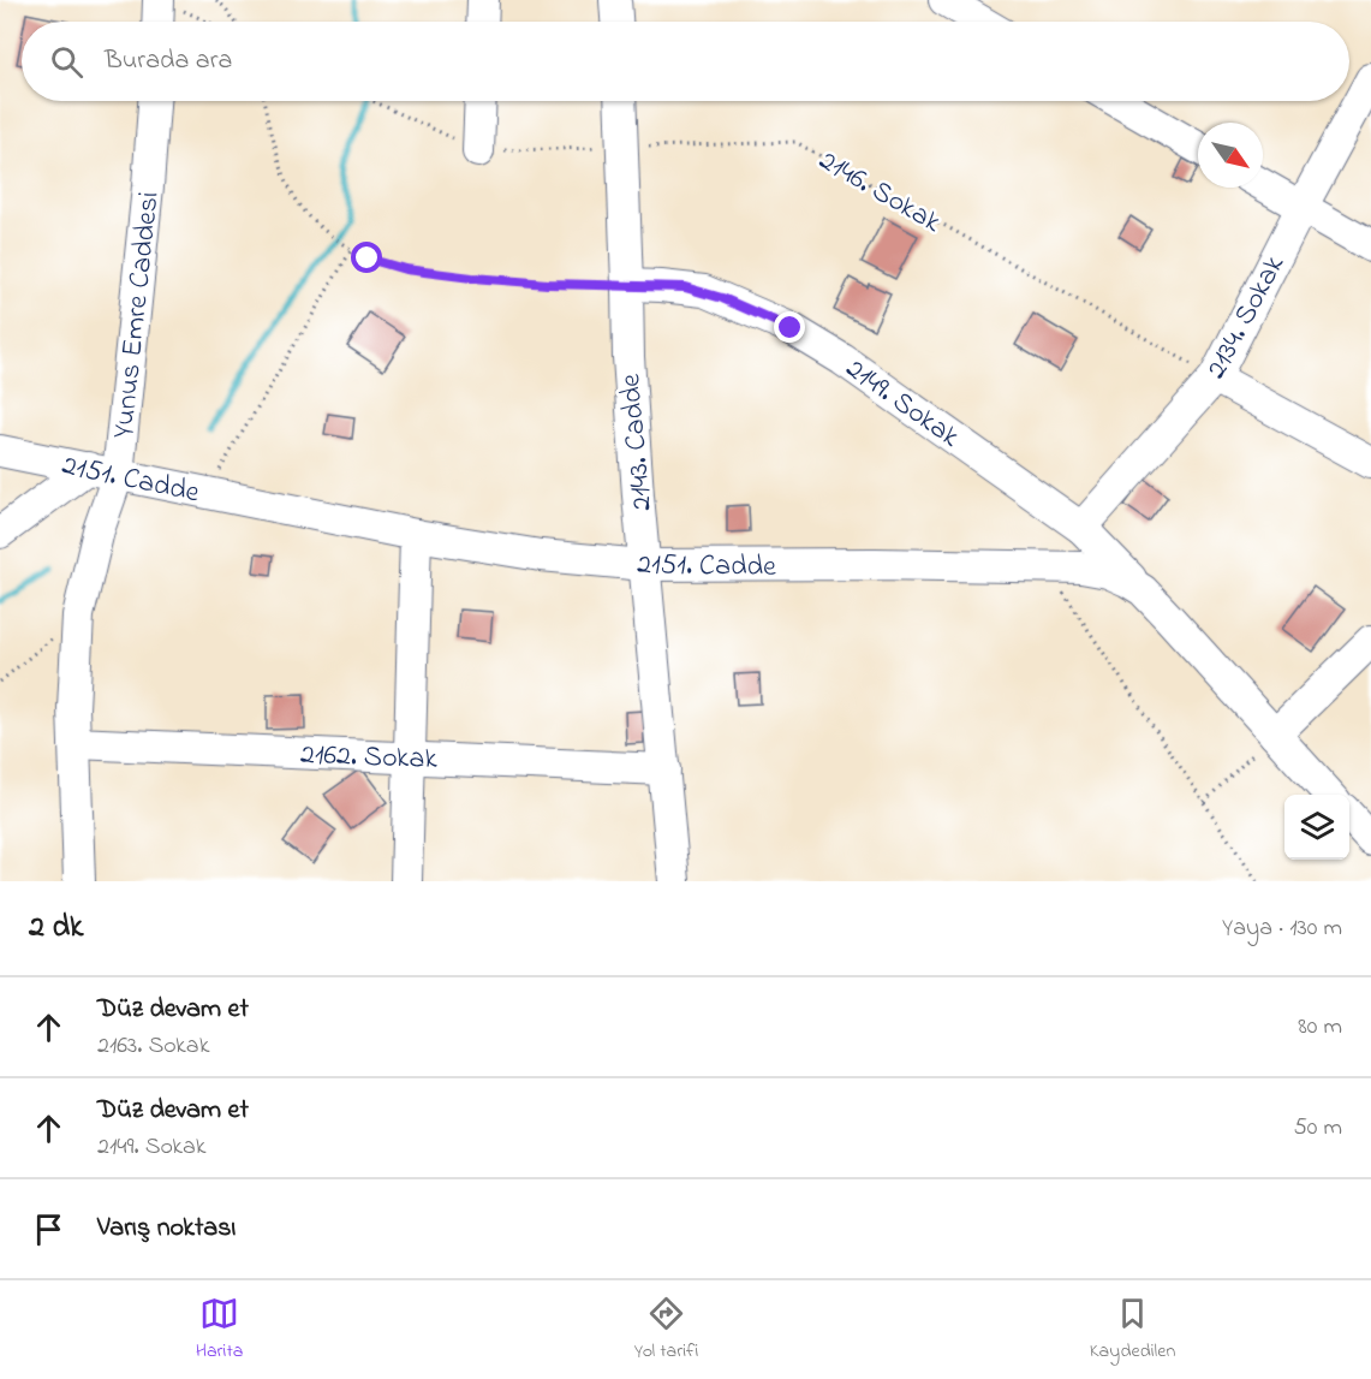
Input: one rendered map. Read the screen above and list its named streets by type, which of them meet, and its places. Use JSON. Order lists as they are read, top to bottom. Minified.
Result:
{"streets":{"street":["Yunus Emre Caddesi","2134. Sokak","2149. Sokak","2143. Cadde","2151. Cadde","2162. Sokak"],"path":["2146. Sokak"]},"crossings":[["2146. Sokak","2134. Sokak"],["2146. Sokak","2143. Cadde"],["Yunus Emre Caddesi","2151. Cadde"],["Yunus Emre Caddesi","2162. Sokak"],["2134. Sokak","2149. Sokak"],["2149. Sokak","2143. Cadde"],["2149. Sokak","2151. Cadde"],["2143. Cadde","2151. Cadde"],["2143. Cadde","2162. Sokak"]],"north":"bottom right","page":{"search":"Burada ara","heading":["2 dk","Yaya · 130 m"],"list":[["Düz devam et","2163. Sokak","80 m"],["Düz devam et","2149. Sokak","50 m"],"Varış noktası"],"nav":["Harita","Yol tarifi","Kaydedilen"]}}
